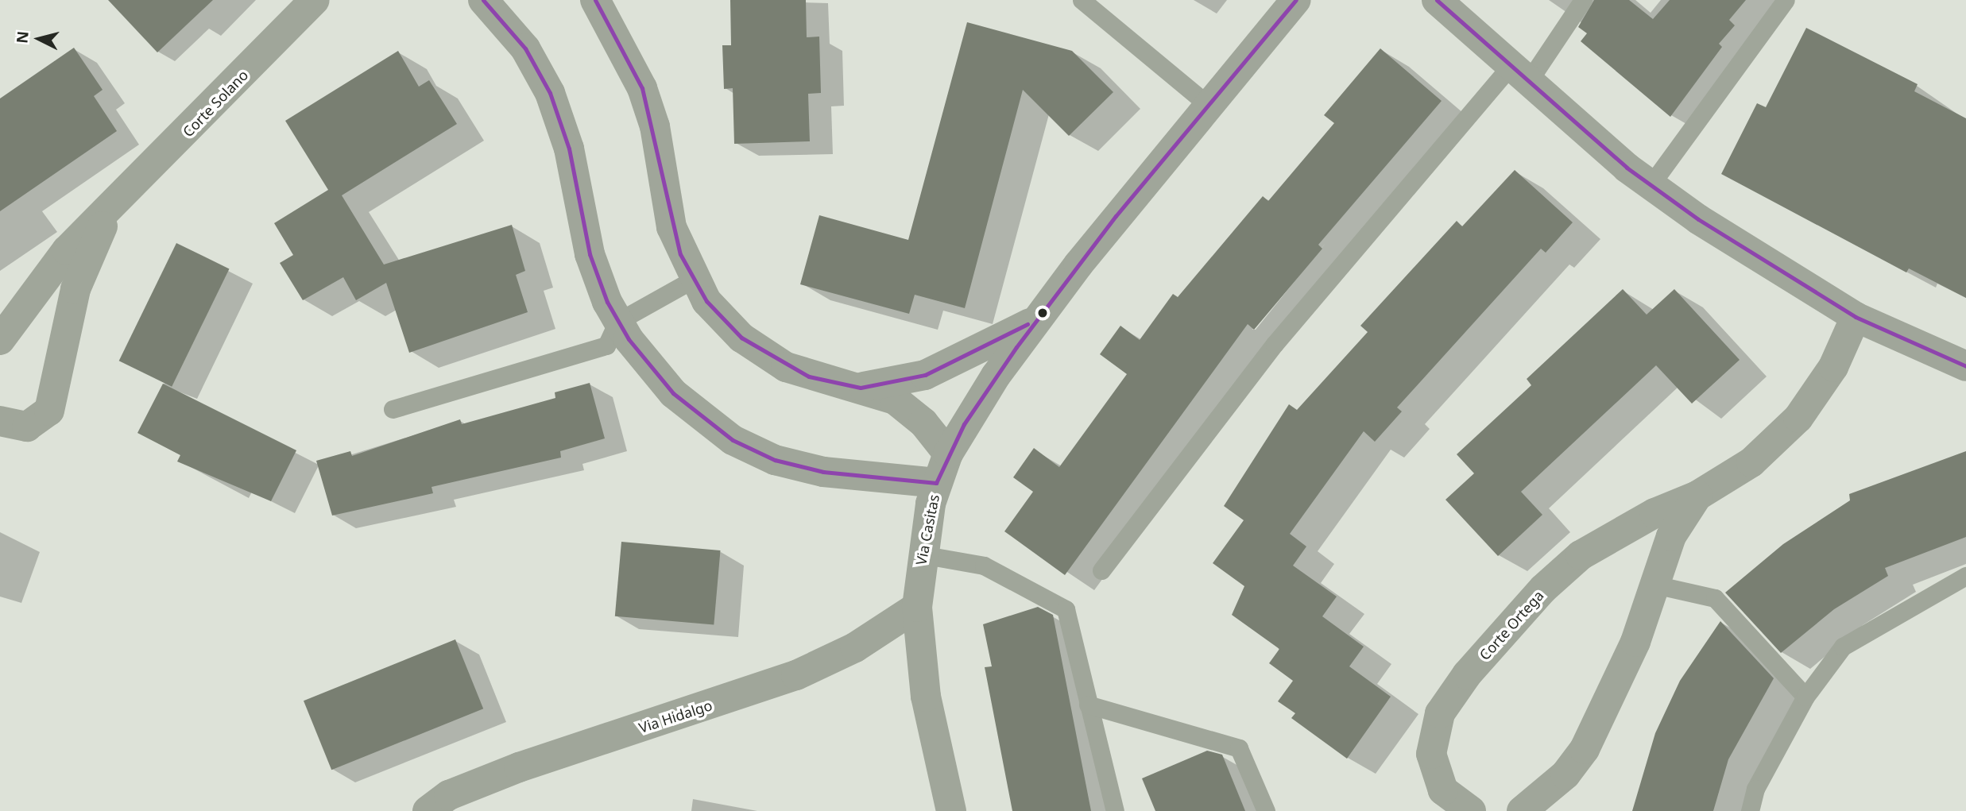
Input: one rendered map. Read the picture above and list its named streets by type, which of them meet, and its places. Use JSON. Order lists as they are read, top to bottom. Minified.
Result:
{"streets":{"street":["Corte Solano","Via Casitas","Corte Ortega","Via Hidalgo"]},"crossings":[["Via Casitas","Via Hidalgo"]],"north":"left"}
